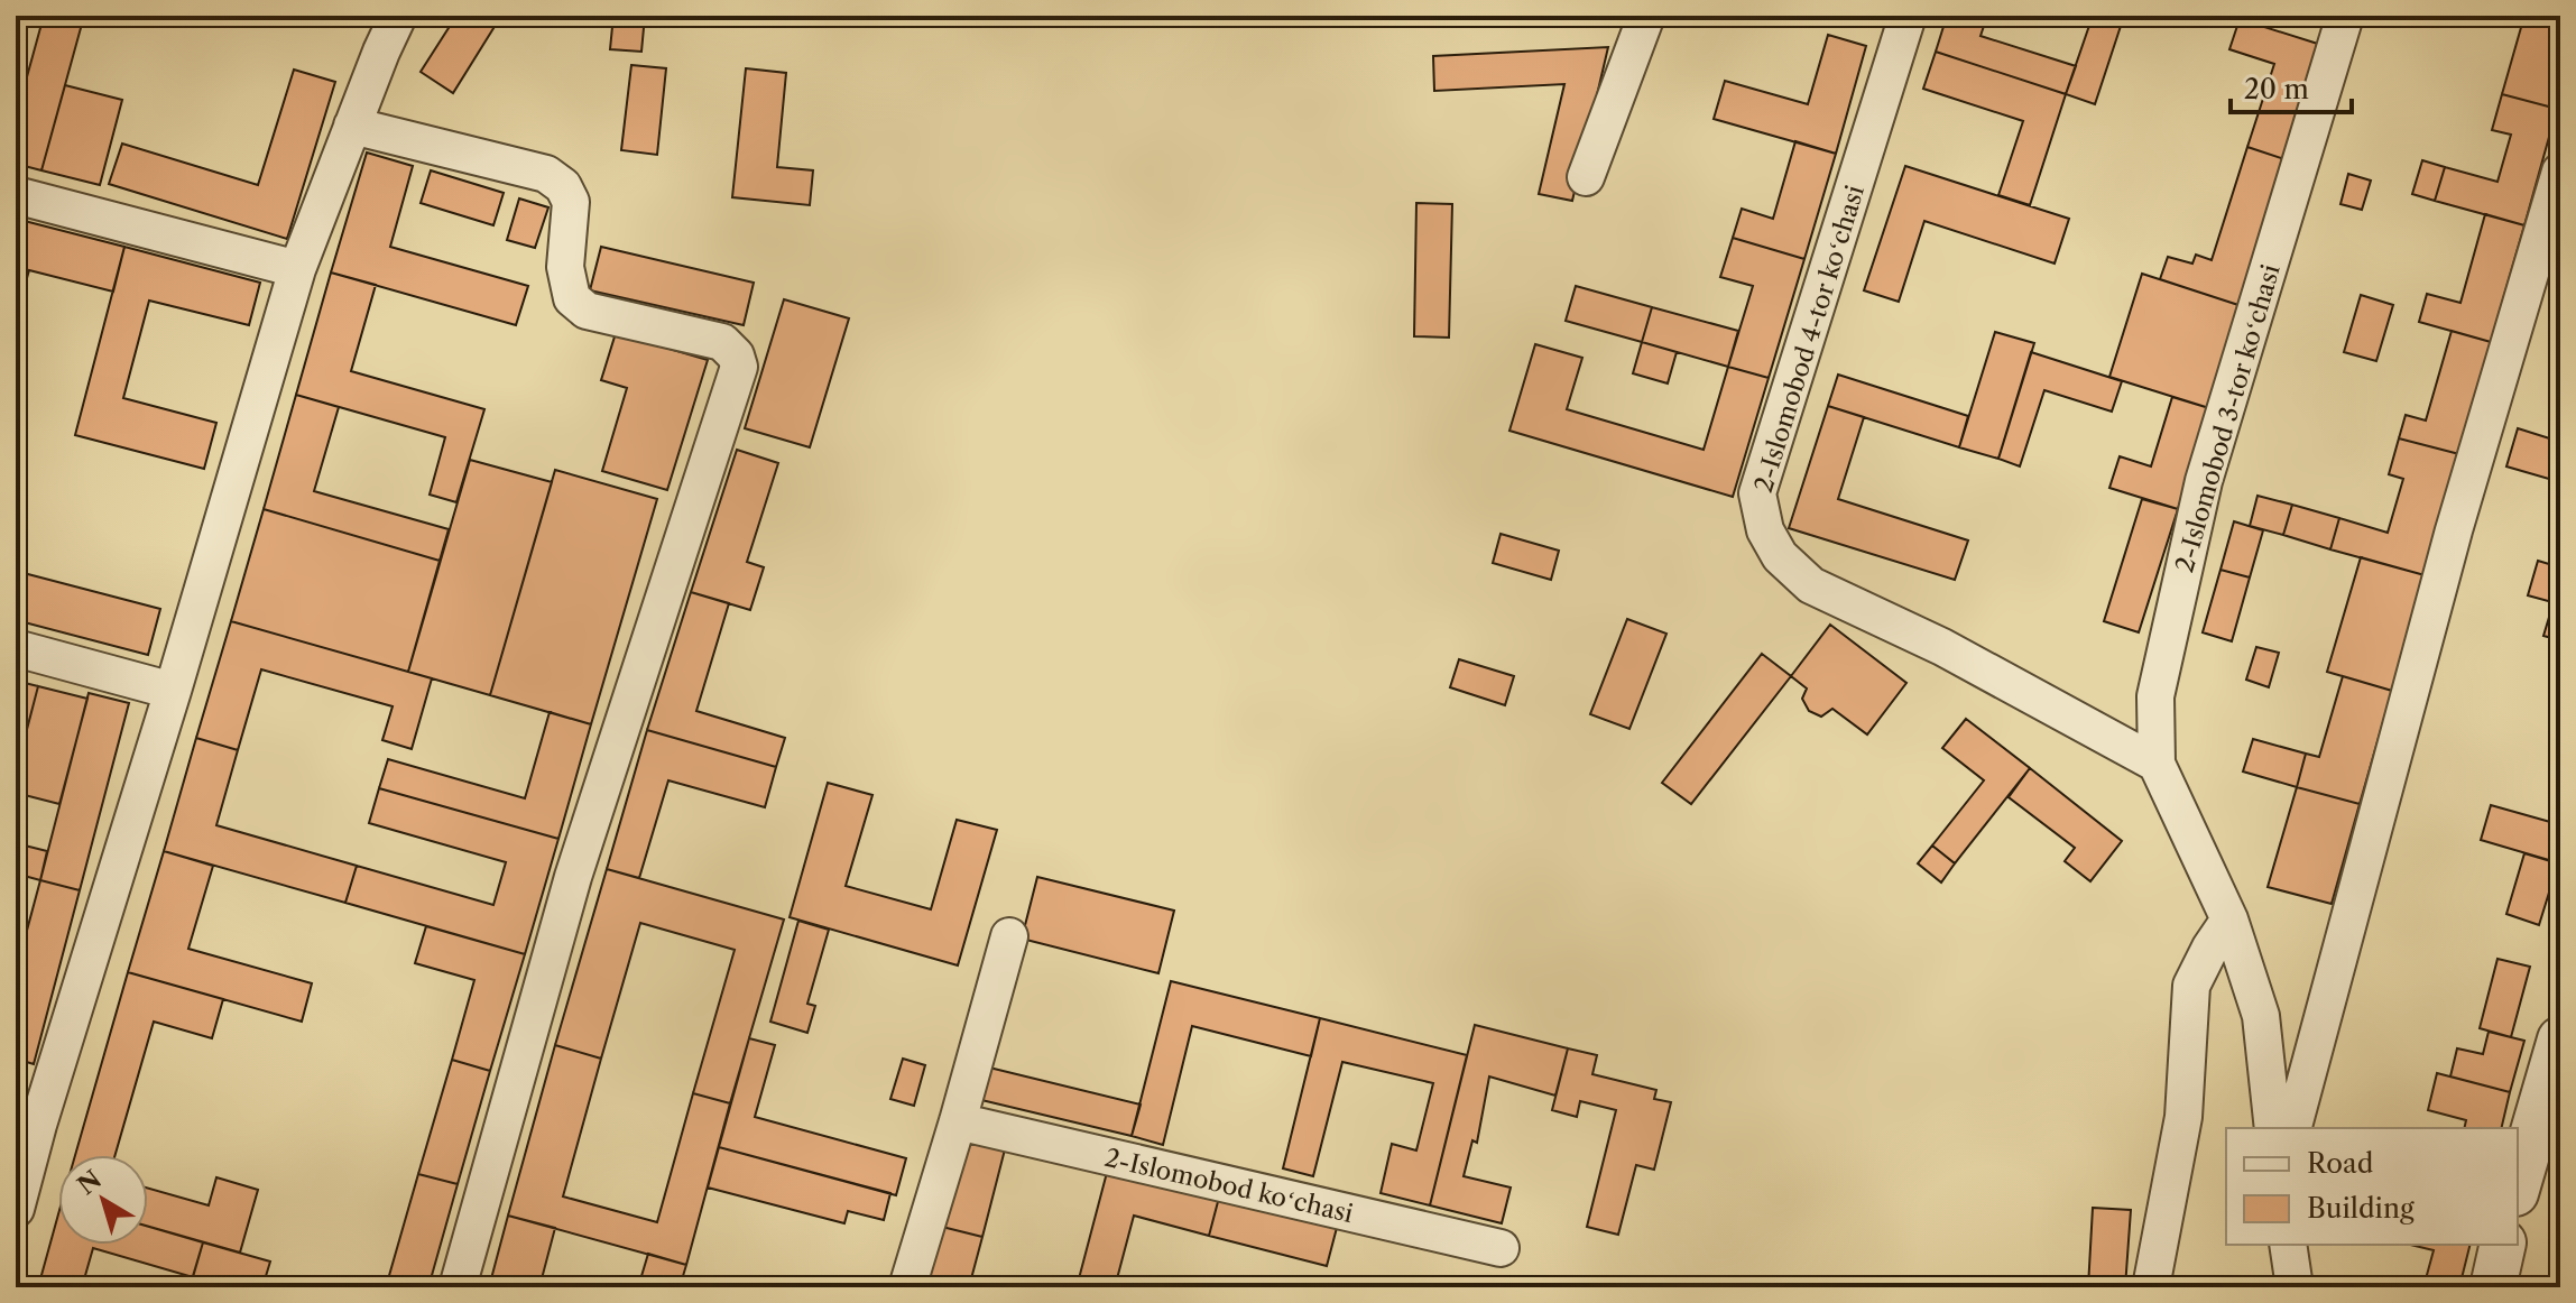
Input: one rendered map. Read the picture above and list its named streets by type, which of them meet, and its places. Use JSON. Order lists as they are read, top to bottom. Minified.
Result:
{"streets":{"street":["2-Islomobod 4-tor koʻchasi","2-Islomobod 3-tor koʻchasi","2-Islomobod koʻchasi"]},"crossings":[["2-Islomobod 4-tor koʻchasi","2-Islomobod 3-tor koʻchasi"]],"legend":["Road","Building"],"scale_bar":"20 m","north":"top left"}
